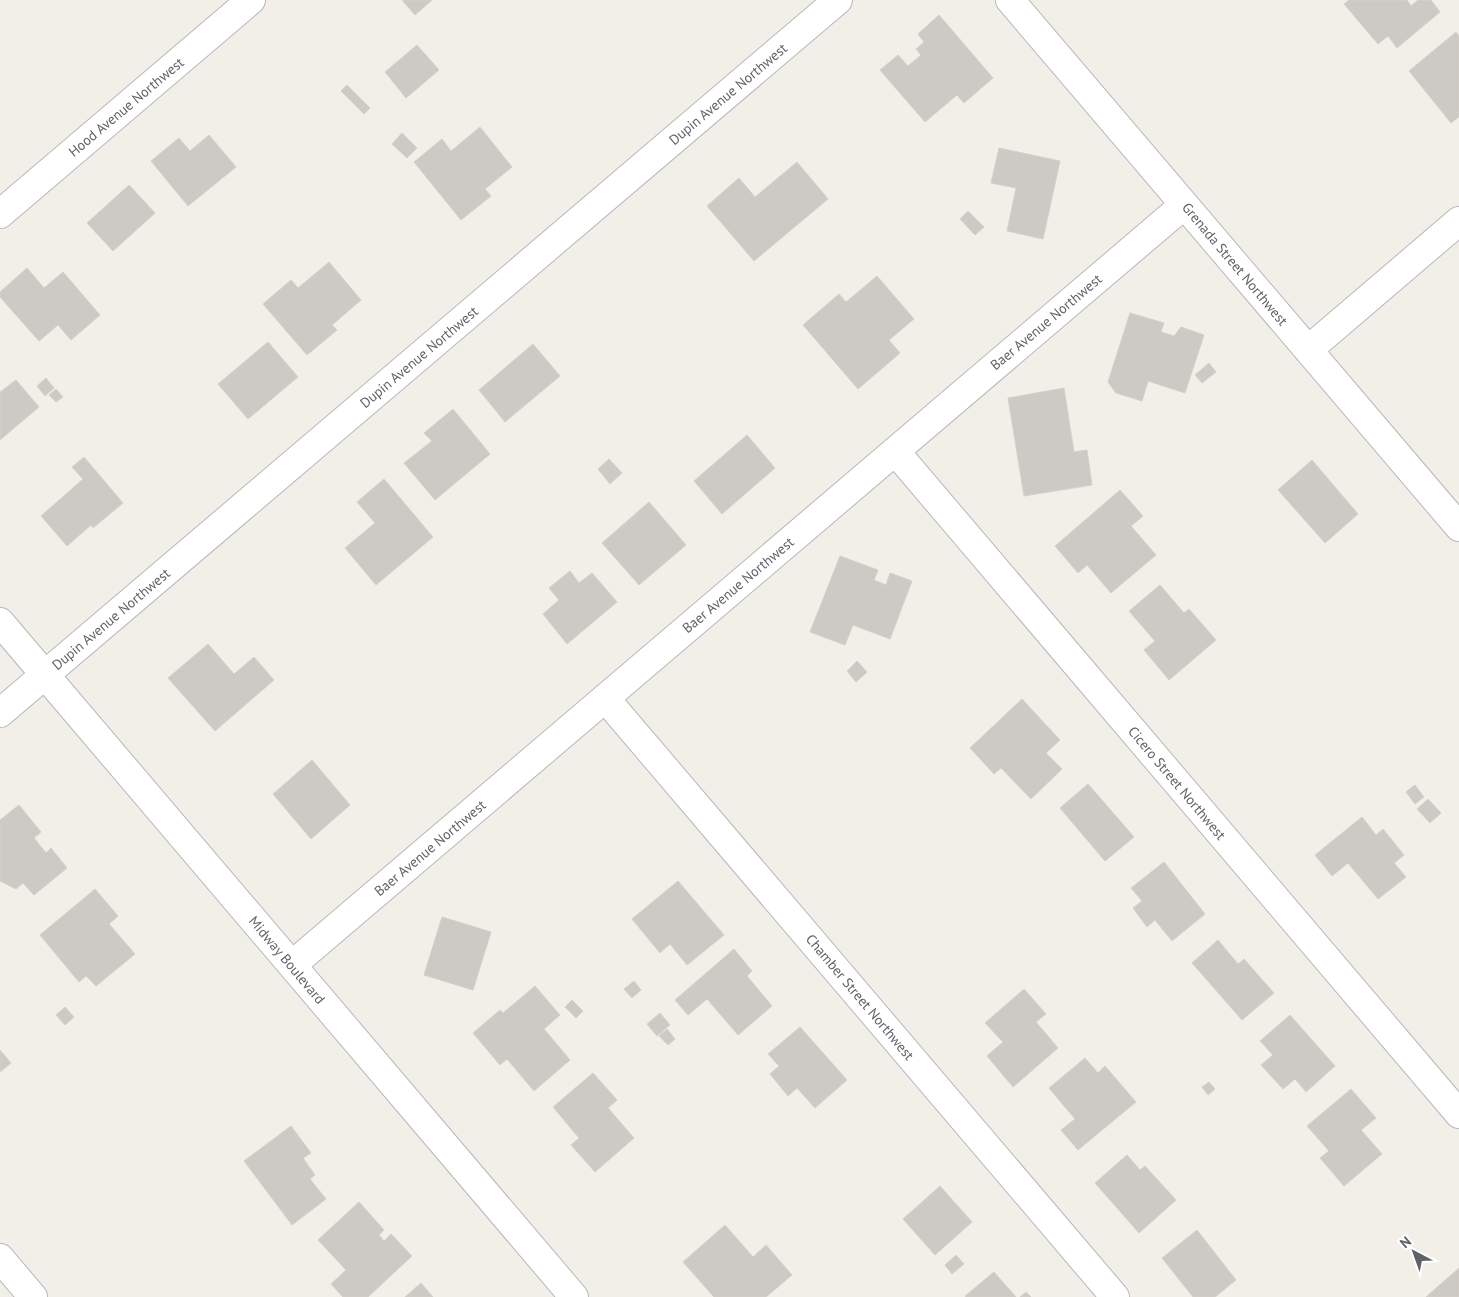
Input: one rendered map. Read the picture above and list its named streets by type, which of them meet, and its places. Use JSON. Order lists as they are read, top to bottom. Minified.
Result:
{"streets":{"street":["Dupin Avenue Northwest","Hood Avenue Northwest","Grenada Street Northwest","Baer Avenue Northwest","Cicero Street Northwest","Midway Boulevard","Chamber Street Northwest"]},"crossings":[["Dupin Avenue Northwest","Midway Boulevard"],["Grenada Street Northwest","Baer Avenue Northwest"],["Baer Avenue Northwest","Cicero Street Northwest"],["Baer Avenue Northwest","Midway Boulevard"],["Baer Avenue Northwest","Chamber Street Northwest"]],"north":"top left"}
